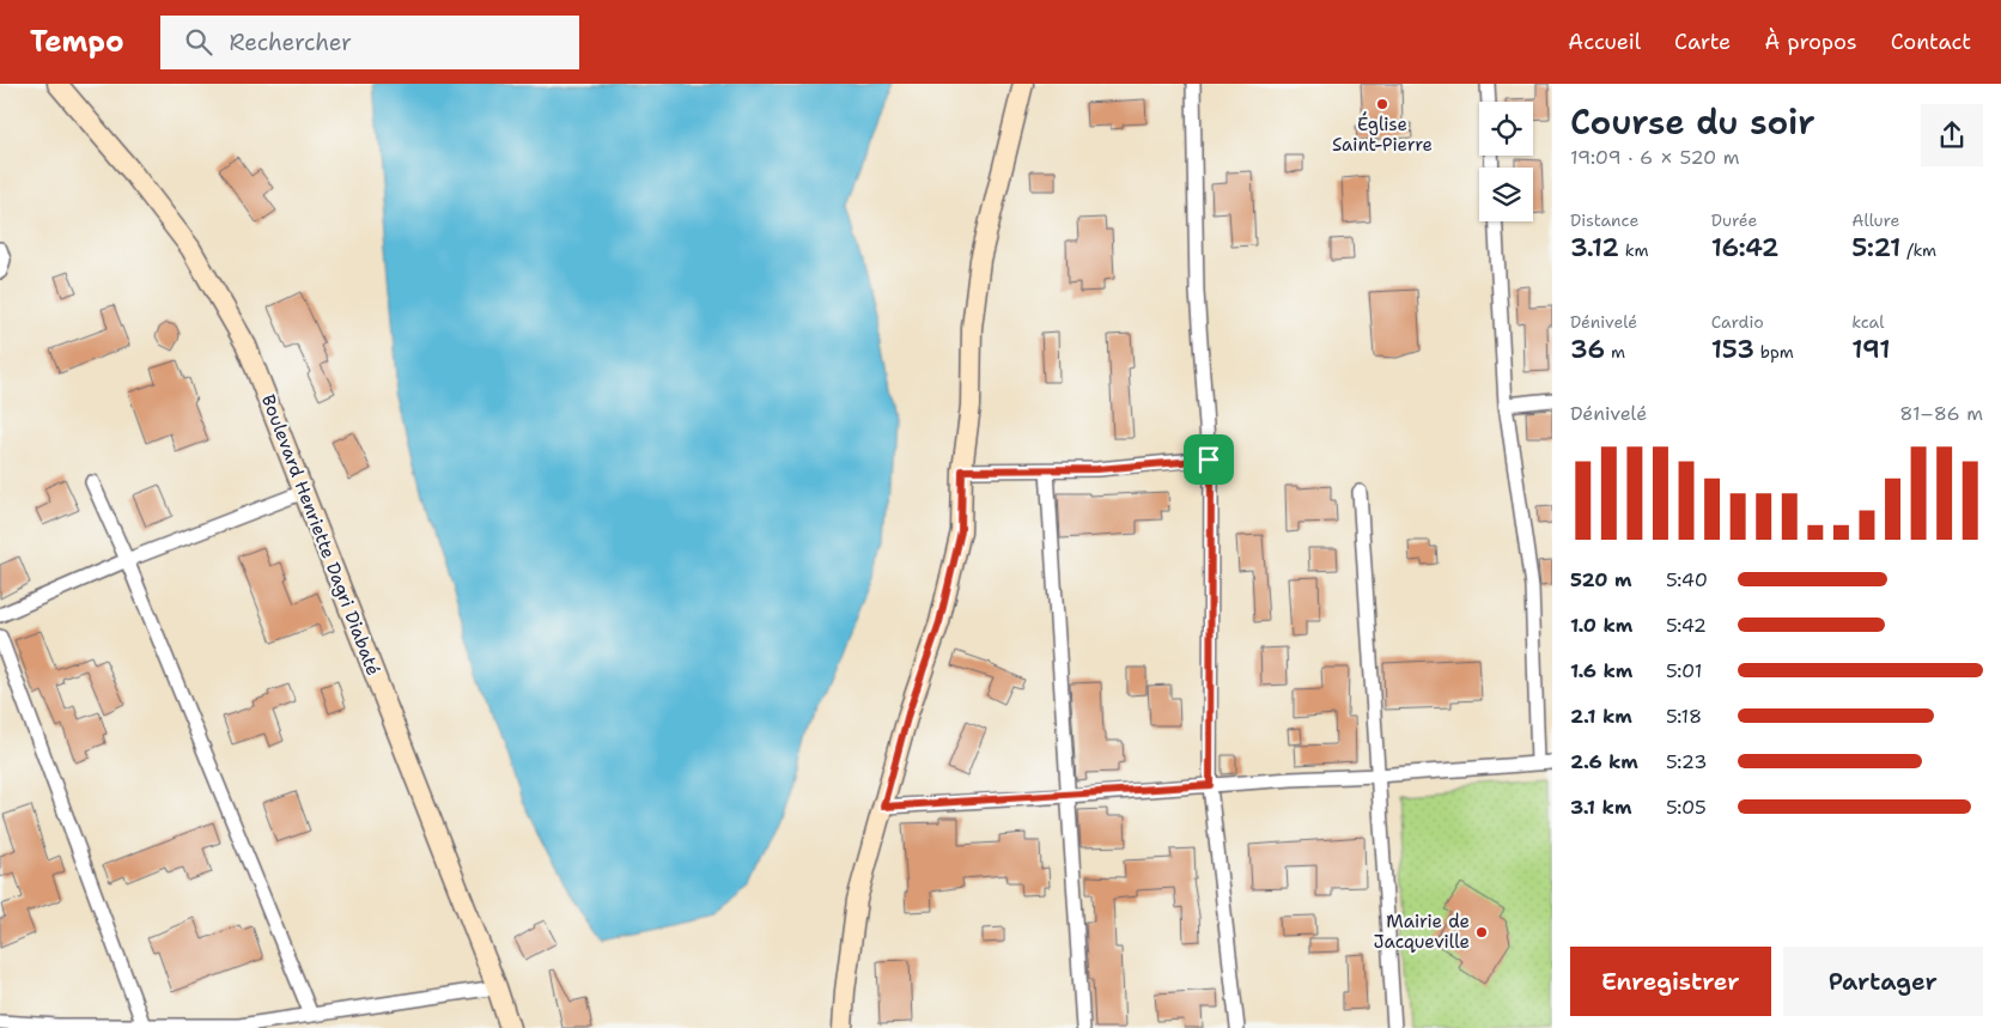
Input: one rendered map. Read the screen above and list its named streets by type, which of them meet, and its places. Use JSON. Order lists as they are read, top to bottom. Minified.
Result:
{"streets":{"main road":["Boulevard Henriette Dagri Diabaté"]},"places":["Église Saint-Pierre","Mairie de Jacqueville"],"page":{"header":"Tempo","search":"Rechercher","nav":["Accueil","Carte","À propos","Contact"],"heading":["Course du soir","19:09 · 6 × 520 m"],"stats":[["Distance","3.12 km"],["Durée","16:42"],["Allure","5:21 /km"],["Dénivelé","36 m"],["Cardio","153 bpm"],["kcal","191"]],"chart":["Dénivelé","81–86 m"],"list":[{"name":"520 m","note":"5:40"},{"name":"1.0 km","note":"5:42"},{"name":"1.6 km","note":"5:01"},{"name":"2.1 km","note":"5:18"},{"name":"2.6 km","note":"5:23"},{"name":"3.1 km","note":"5:05"}],"buttons":["Enregistrer","Partager"]}}
